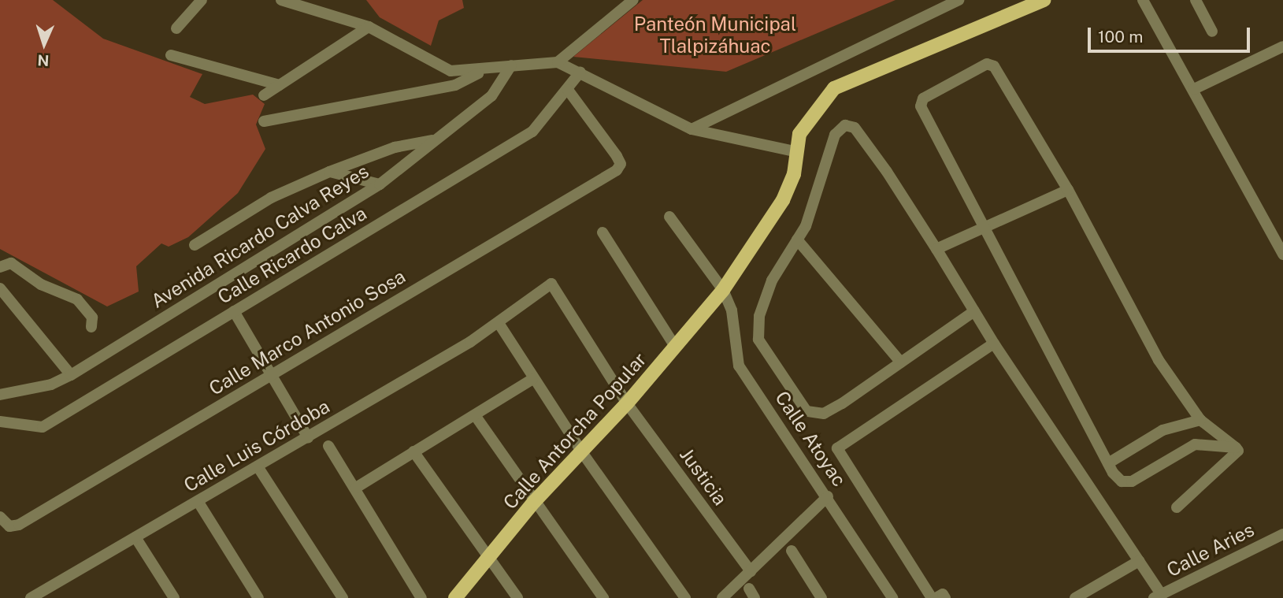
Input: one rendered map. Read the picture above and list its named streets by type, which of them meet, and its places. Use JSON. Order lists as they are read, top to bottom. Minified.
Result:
{"streets":{"main road":["Calle Antorcha Popular"],"street":["Avenida Ricardo Calva Reyes","Calle Ricardo Calva","Calle Marco Antonio Sosa","Calle Atoyac","Calle Luis Córdoba","Justicia","Calle Aries"]},"crossings":[["Calle Ricardo Calva","Calle Marco Antonio Sosa"],["Calle Antorcha Popular","Calle Atoyac"],["Calle Antorcha Popular","Justicia"],["Calle Luis Córdoba","Justicia"]],"parks":["Panteón Municipal Tlalpizáhuac"],"scale_bar":"100 m","north":"bottom"}
